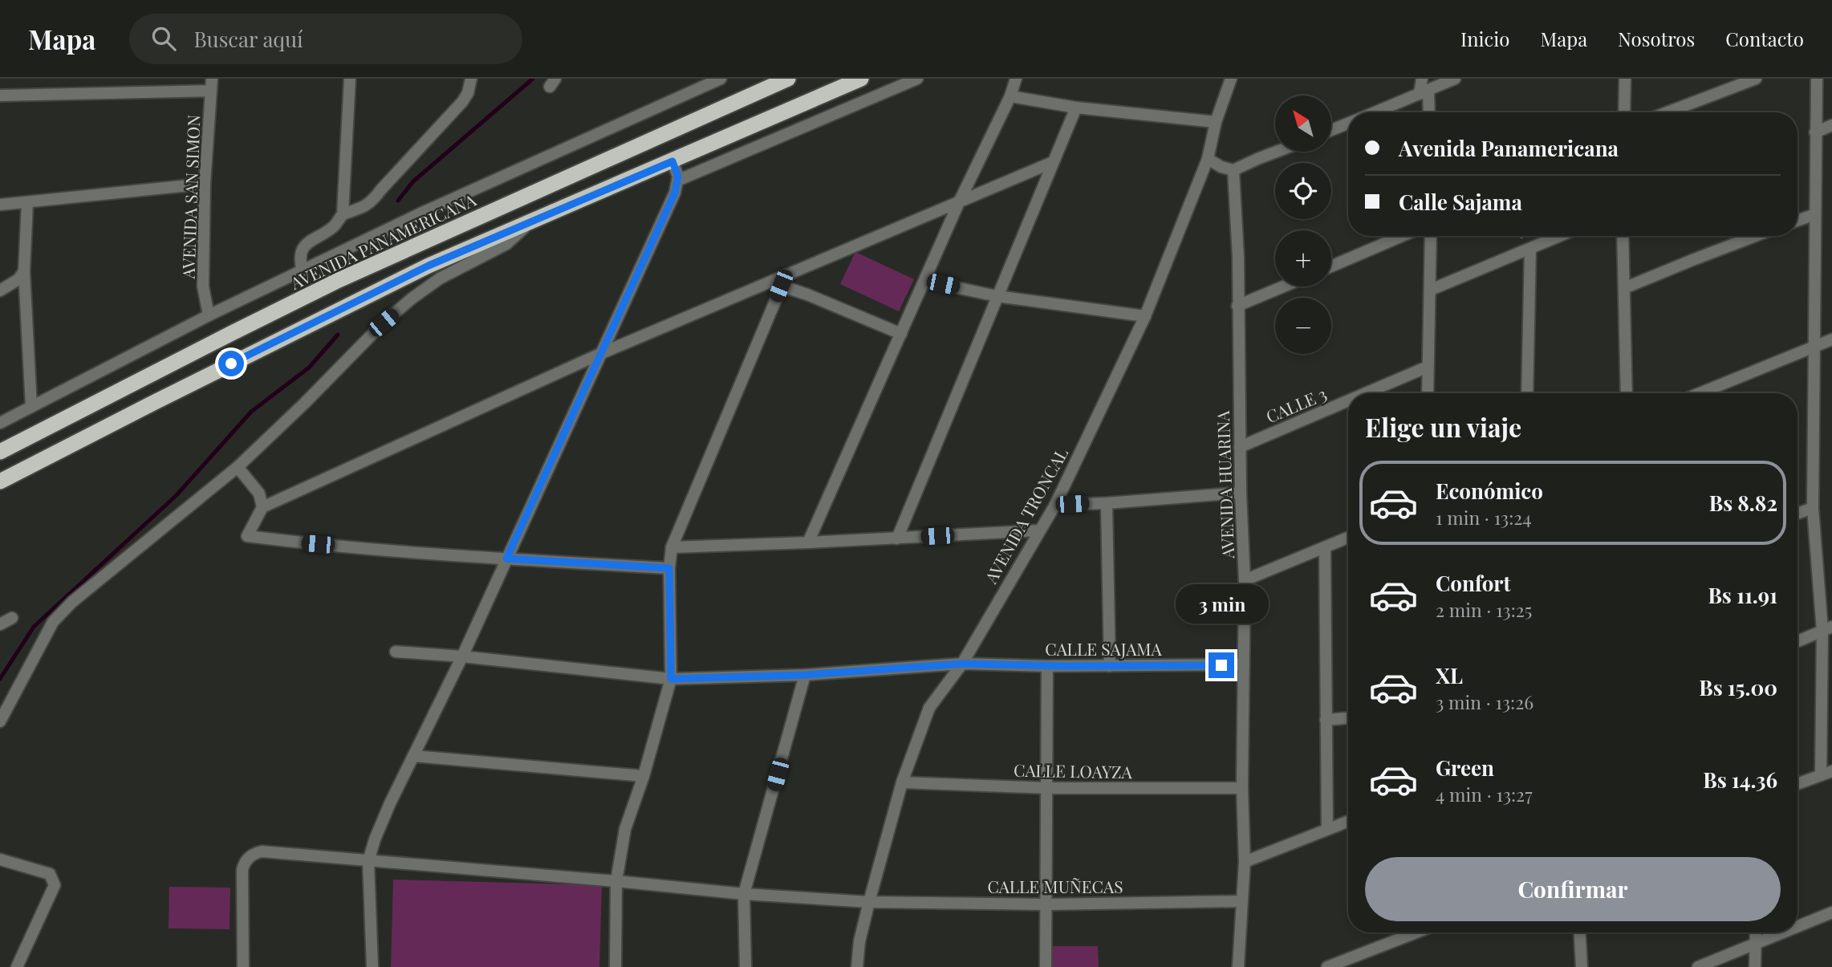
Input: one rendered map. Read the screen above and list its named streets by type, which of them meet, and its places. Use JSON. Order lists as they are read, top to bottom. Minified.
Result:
{"streets":{"highway":["AVENIDA PANAMERICANA"],"street":["AVENIDA SAN SIMON","CALLE 3","AVENIDA HUARINA","AVENIDA TRONCAL","CALLE SAJAMA","CALLE LOAYZA","CALLE MUÑECAS"]},"crossings":[["AVENIDA SAN SIMON","AVENIDA PANAMERICANA"],["CALLE 3","AVENIDA HUARINA"],["AVENIDA HUARINA","CALLE SAJAMA"],["AVENIDA HUARINA","CALLE LOAYZA"],["AVENIDA HUARINA","CALLE MUÑECAS"],["AVENIDA TRONCAL","CALLE SAJAMA"],["AVENIDA TRONCAL","CALLE LOAYZA"],["AVENIDA TRONCAL","CALLE MUÑECAS"]],"north":"top left","page":{"header":"Mapa","search":"Buscar aquí","nav":["Inicio","Mapa","Nosotros","Contacto"],"map_buttons":["+","−"],"banner":["Avenida Panamericana","Calle Sajama"],"heading":"Elige un viaje","list":[{"name":"Económico","note":"1 min · 13:24","value":"Bs 8.82"},{"name":"Confort","note":"2 min · 13:25","value":"Bs 11.91"},{"name":"XL","note":"3 min · 13:26","value":"Bs 15.00"},{"name":"Green","note":"4 min · 13:27","value":"Bs 14.36"}],"bubble":"3 min","buttons":"Confirmar"}}
